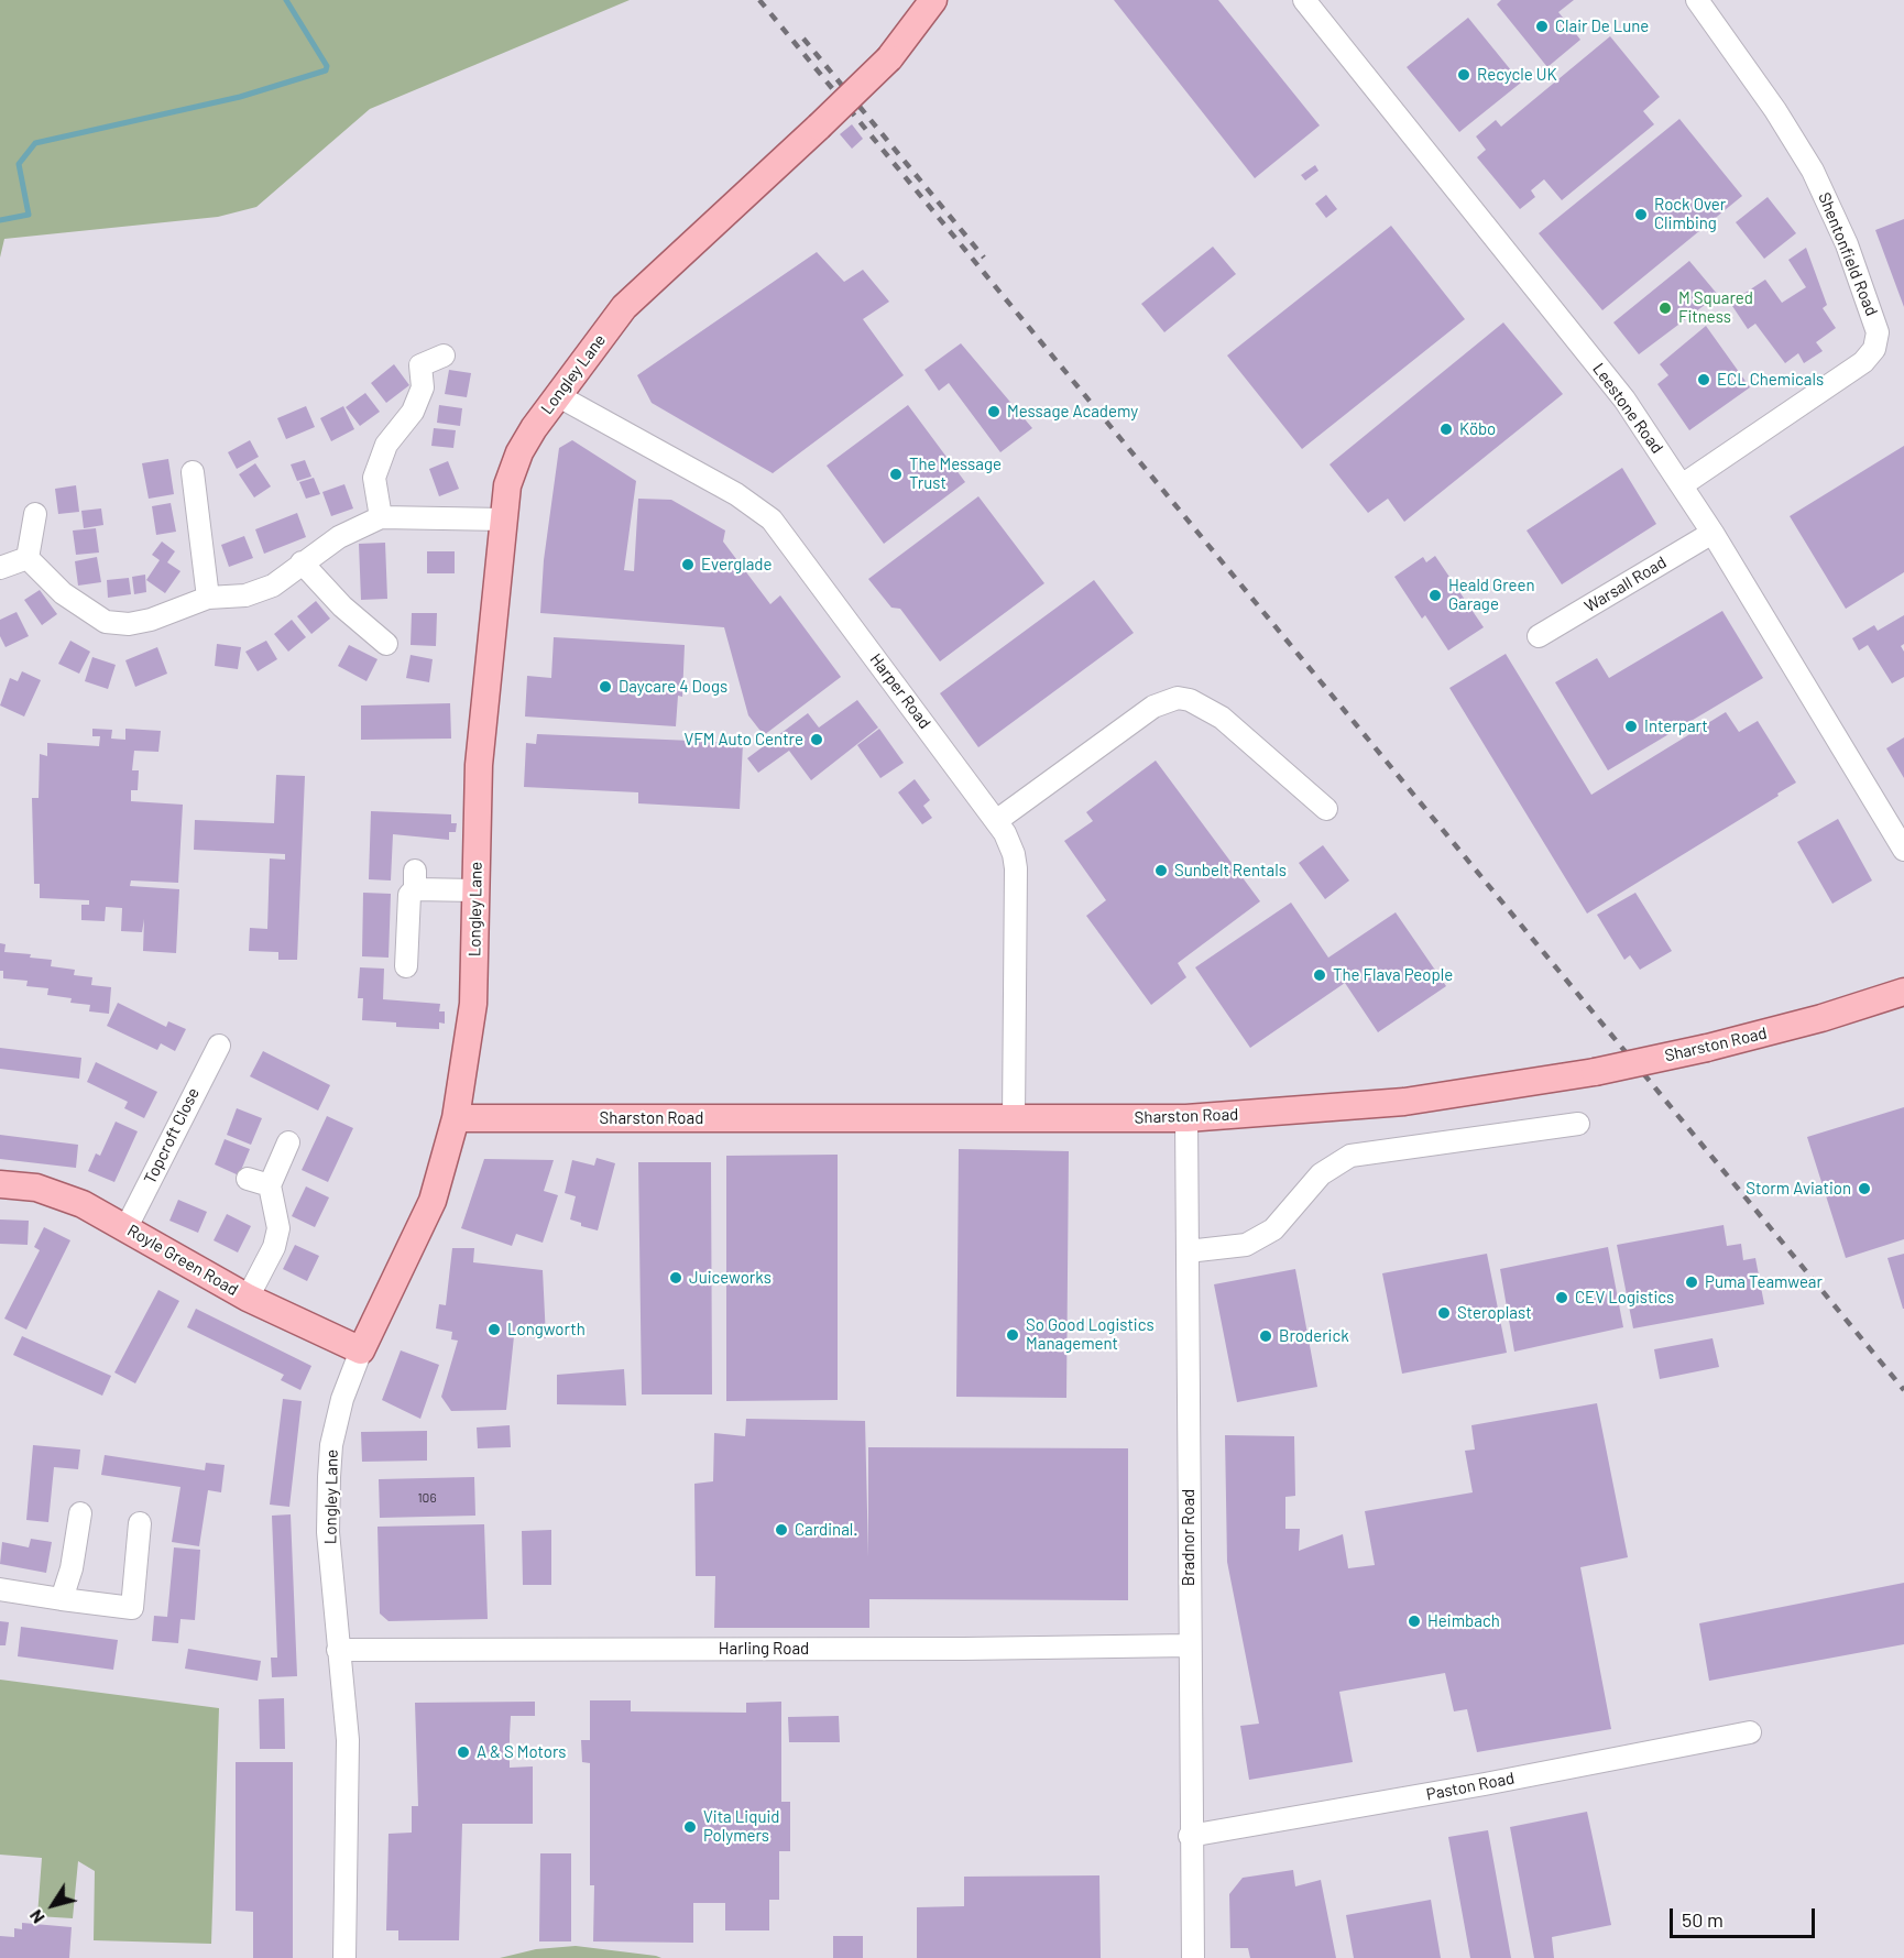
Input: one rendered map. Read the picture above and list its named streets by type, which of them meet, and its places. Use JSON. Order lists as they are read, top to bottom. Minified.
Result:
{"streets":{"main road":["Longley Lane","Sharston Road","Royle Green Road"],"street":["Shentonfield Road","Leestone Road","Warsall Road","Harper Road","Topcroft Close","Bradnor Road","Harling Road","Paston Road"]},"crossings":[["Shentonfield Road","Leestone Road"],["Longley Lane","Harper Road"],["Longley Lane","Sharston Road"],["Longley Lane","Royle Green Road"],["Longley Lane","Harling Road"],["Leestone Road","Warsall Road"],["Harper Road","Sharston Road"],["Sharston Road","Bradnor Road"],["Topcroft Close","Royle Green Road"],["Bradnor Road","Harling Road"],["Bradnor Road","Paston Road"]],"places":["Clair De Lune","Recycle UK","Rock Over Climbing","M Squared Fitness","ECL Chemicals","Message Academy","Köbo","The Message Trust","Everglade","Heald Green Garage","Daycare 4 Dogs","Interpart","VFM Auto Centre","Sunbelt Rentals","The Flava People","Storm Aviation","Juiceworks","Puma Teamwear","CEV Logistics","Steroplast","Longworth","So Good Logistics Management","Broderick","Cardinal.","Heimbach","A & S Motors","Vita Liquid Polymers"],"house_numbers":["106"],"scale_bar":"50 m","north":"bottom left"}
